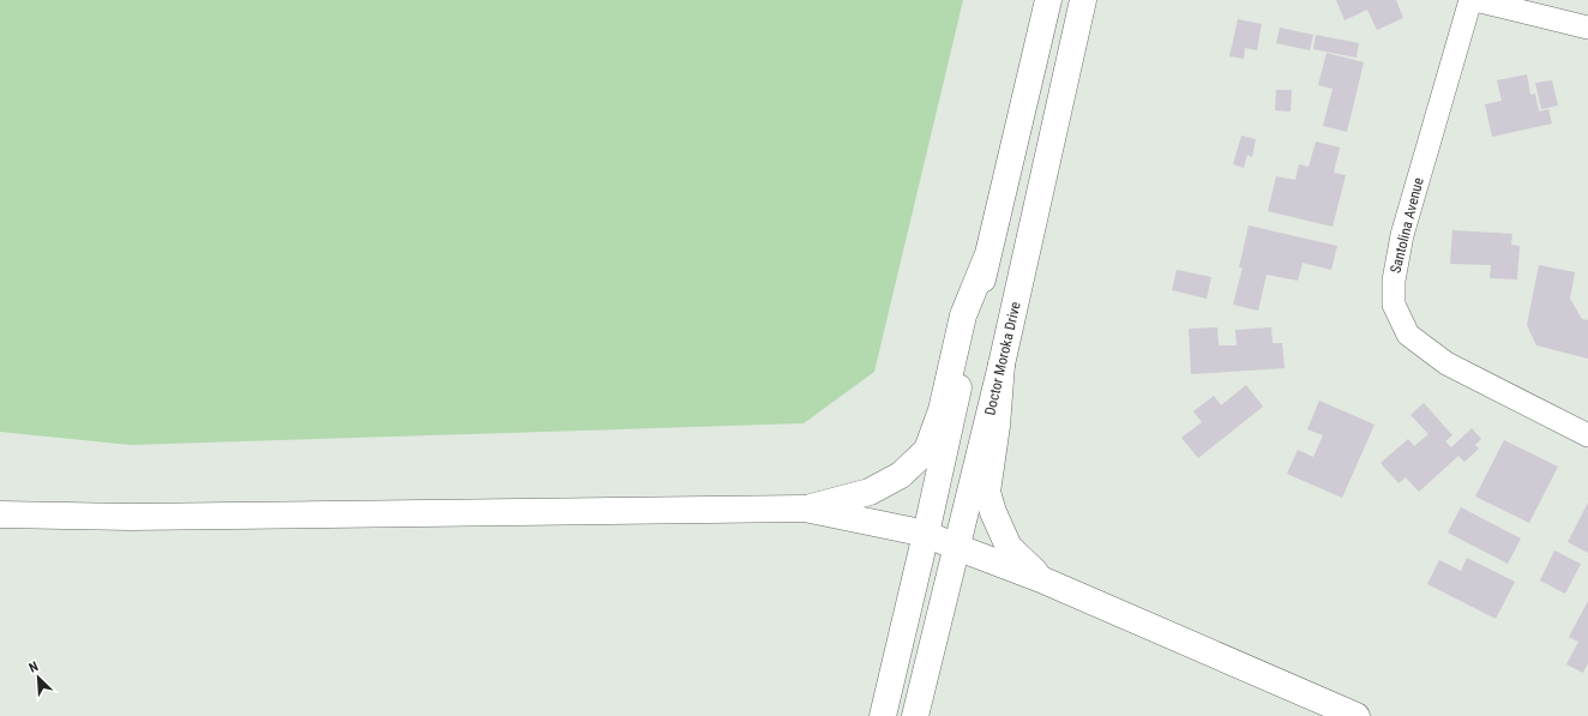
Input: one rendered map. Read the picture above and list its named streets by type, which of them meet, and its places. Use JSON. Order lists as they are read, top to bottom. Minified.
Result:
{"streets":{"main road":["Doctor Moroka Drive"],"street":["Santolina Avenue"]},"north":"top left"}
